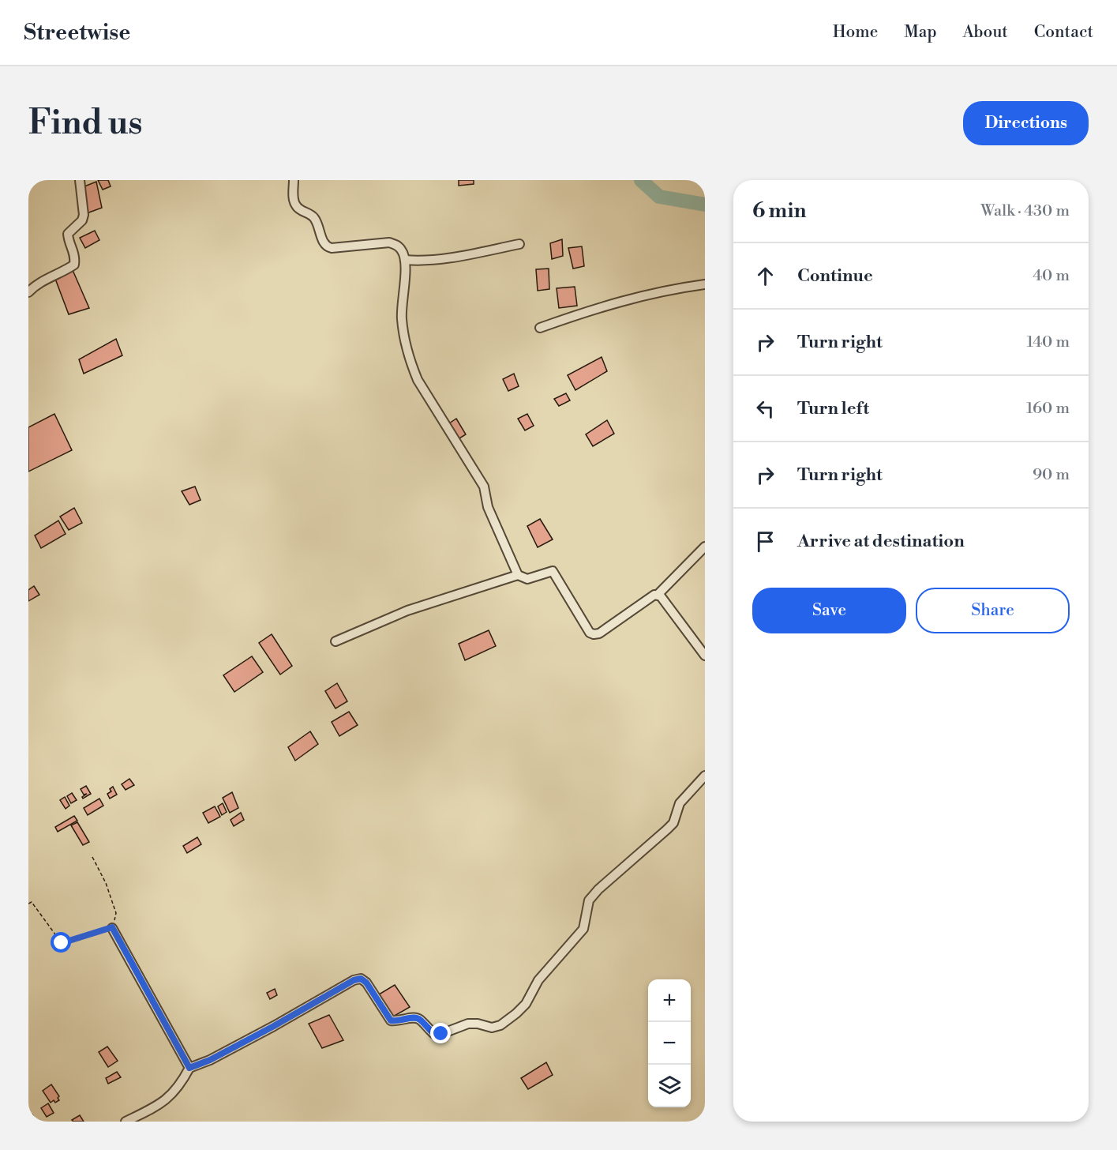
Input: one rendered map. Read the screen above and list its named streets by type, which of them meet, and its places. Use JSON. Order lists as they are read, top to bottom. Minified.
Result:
{"page":{"header":"Streetwise","nav":["Home","Map","About","Contact"],"buttons":["Directions",["Save","Share"]],"title":"Find us","heading":["6 min","Walk · 430 m"],"list":[["Continue","40 m"],["Turn right","140 m"],["Turn left","160 m"],["Turn right","90 m"],"Arrive at destination"],"map_buttons":["+","−"]}}
